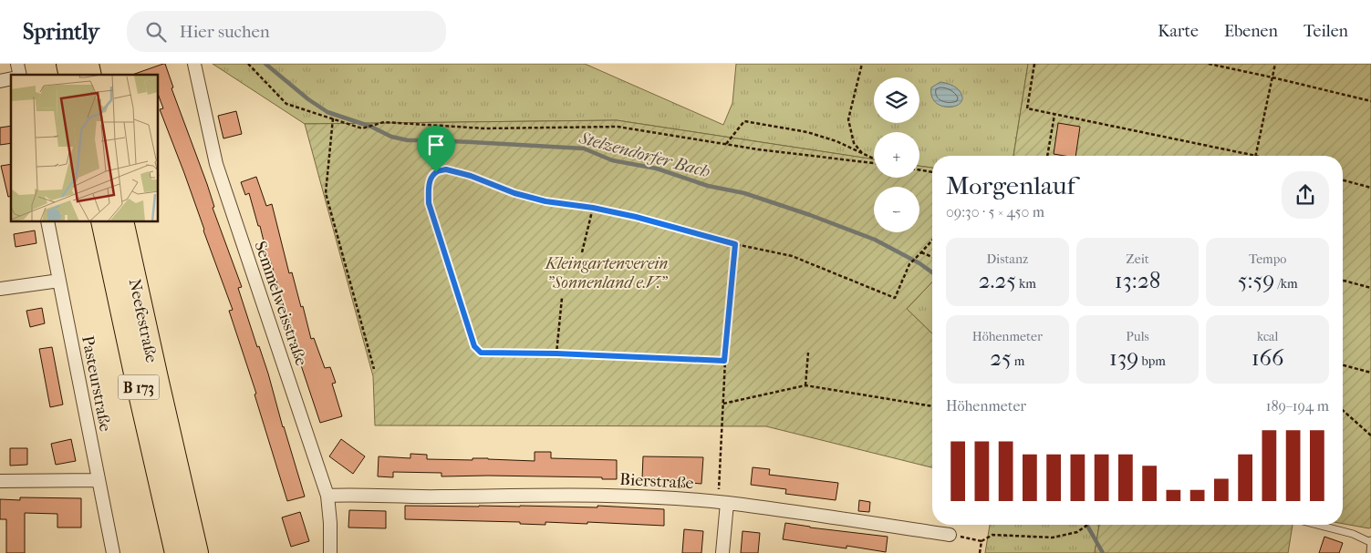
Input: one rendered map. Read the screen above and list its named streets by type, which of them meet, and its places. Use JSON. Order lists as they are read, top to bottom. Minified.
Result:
{"streets":{"highway":["Neefestraße","B 173"],"street":["Semmelweisstraße","Pasteurstraße","Bierstraße"]},"crossings":[["Semmelweisstraße","Bierstraße"]],"water":["Stelzendorfer Bach"],"parks":["Kleingartenverein \"Sonnenland e.V.\""],"page":{"header":"Sprintly","search":"Hier suchen","nav":["Karte","Ebenen","Teilen"],"map_buttons":["+","−"],"heading":["Morgenlauf","09:30 · 5 × 450 m"],"stats":[["Distanz","2.25 km"],["Zeit","13:28"],["Tempo","5:59 /km"],["Höhenmeter","25 m"],["Puls","139 bpm"],["kcal","166"]],"chart":["Höhenmeter","189–194 m"]}}
